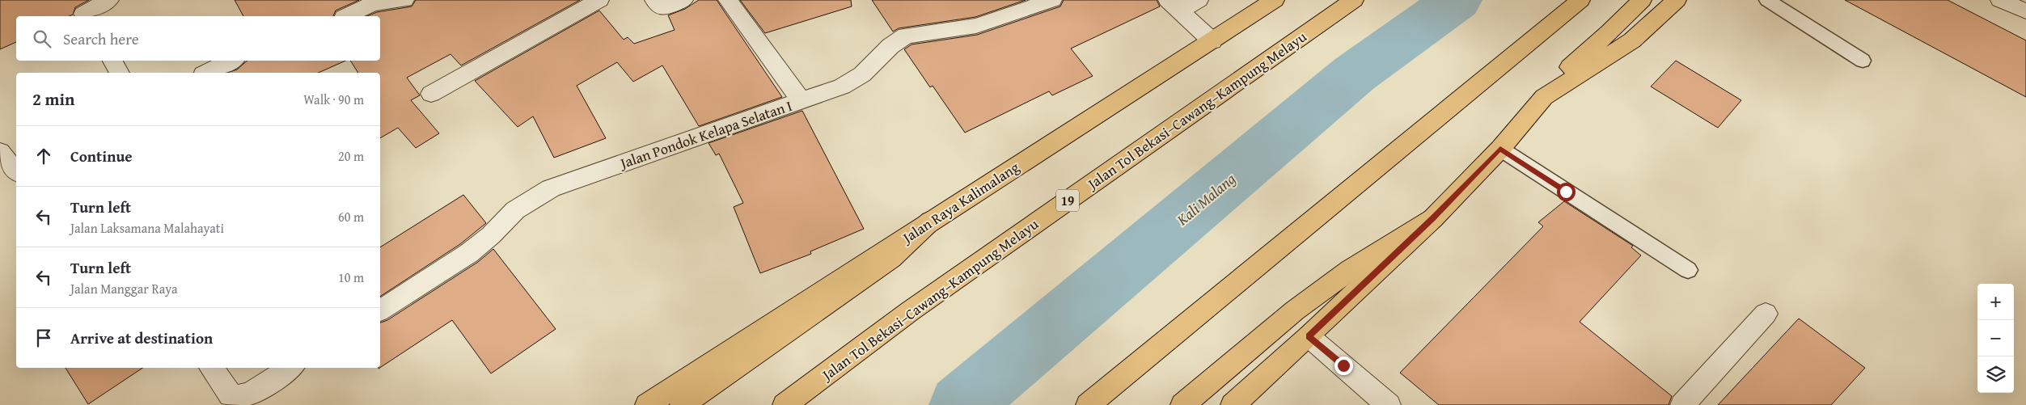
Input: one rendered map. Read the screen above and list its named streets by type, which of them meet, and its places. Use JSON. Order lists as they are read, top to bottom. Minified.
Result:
{"streets":{"main road":["Jalan Tol Bekasi–Cawang–Kampung Melayu","19","Jalan Raya Kalimalang"],"street":["Jalan Pondok Kelapa Selatan I"]},"water":["Kali Malang"],"page":{"search":"Search here","heading":["2 min","Walk · 90 m"],"list":[["Continue","20 m"],["Turn left","Jalan Laksamana Malahayati","60 m"],["Turn left","Jalan Manggar Raya","10 m"],"Arrive at destination"],"map_buttons":["+","−"]}}
